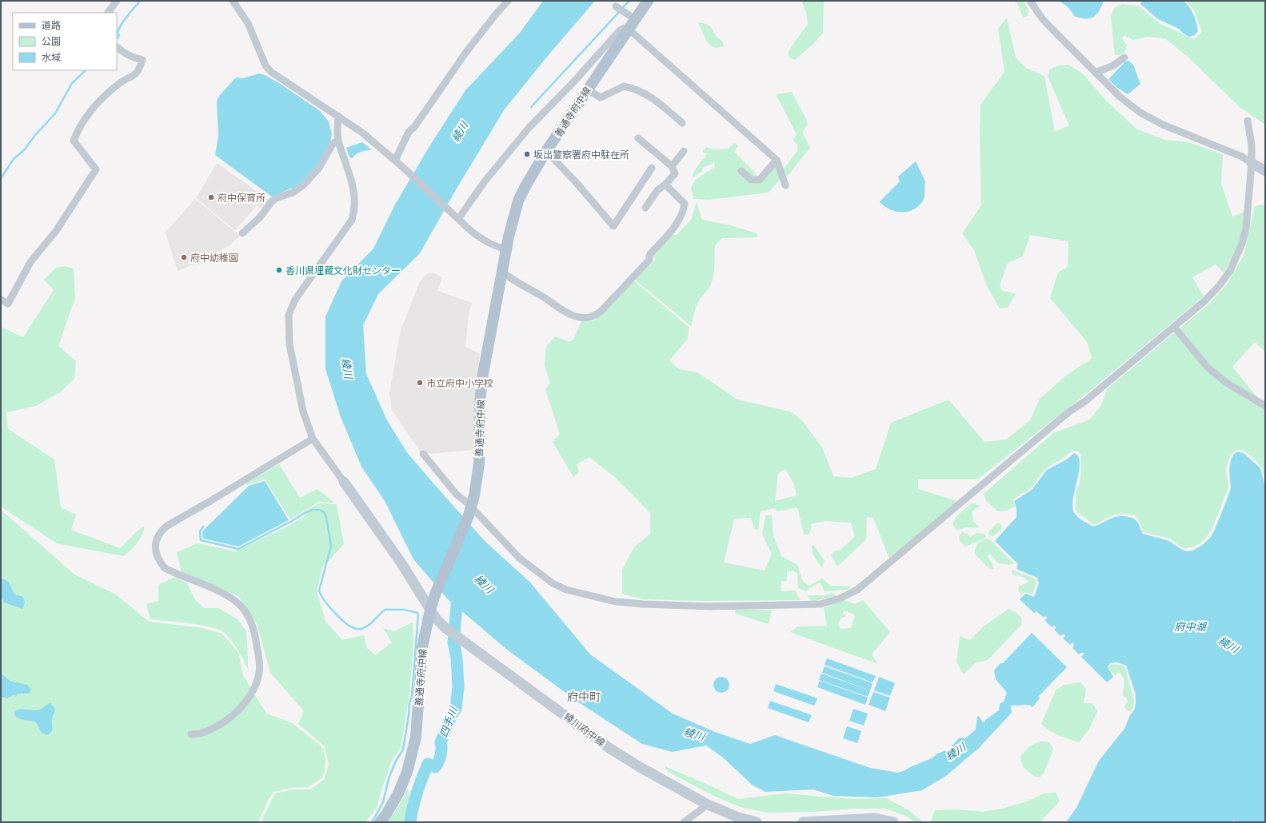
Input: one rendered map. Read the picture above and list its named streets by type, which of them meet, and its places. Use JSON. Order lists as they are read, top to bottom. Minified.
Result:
{"streets":{"main road":["善通寺府中線","綾川府中線"]},"crossings":[["善通寺府中線","綾川府中線"]],"districts":["府中町"],"water":["綾川","府中湖","四手川"],"places":["坂出警察署府中駐在所","府中保育所","府中幼稚園","香川県埋蔵文化財センター","市立府中小学校"],"legend":["道路","公園","水域"]}
